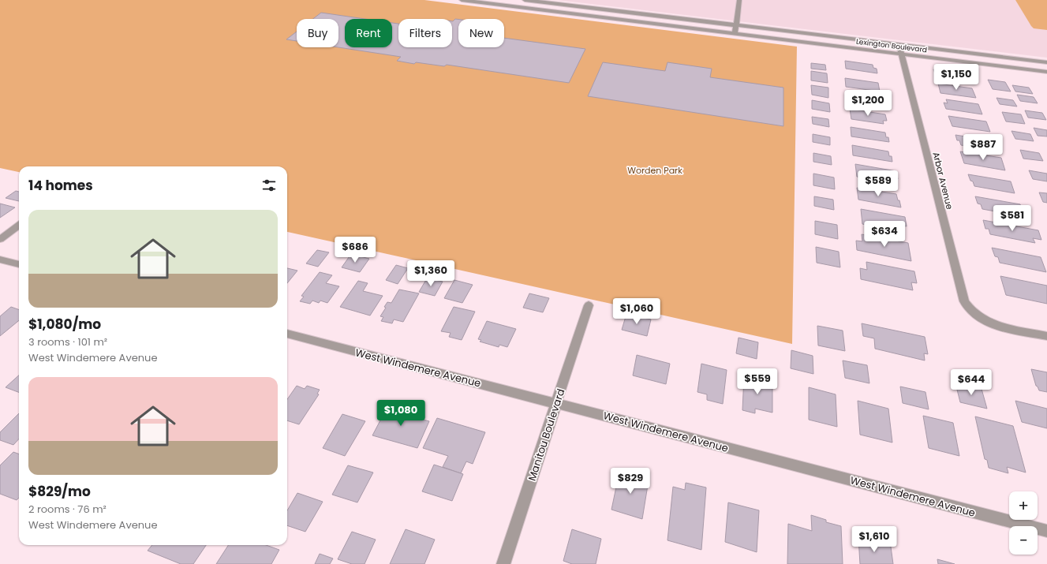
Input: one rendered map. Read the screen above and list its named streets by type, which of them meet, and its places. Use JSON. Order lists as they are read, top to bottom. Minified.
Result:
{"streets":{"street":["Lexington Boulevard","Arbor Avenue","West Windemere Avenue","Manitou Boulevard"]},"crossings":[["Lexington Boulevard","Arbor Avenue"],["West Windemere Avenue","Manitou Boulevard"]],"parks":["Worden Park"],"page":{"chip":["Buy","Rent","Filters","New"],"price":["$1,150","$1,200","$887","$589","$581","$634","$686","$1,360","$1,060","$559","$644","$1,080","$829","$1,610"],"heading":"14 homes","list":[{"name":"$1,080/mo","note":"3 rooms · 101 m² · West Windemere Avenue"},{"name":"$829/mo","note":"2 rooms · 76 m² · West Windemere Avenue"}],"map_buttons":["+","−"]}}
